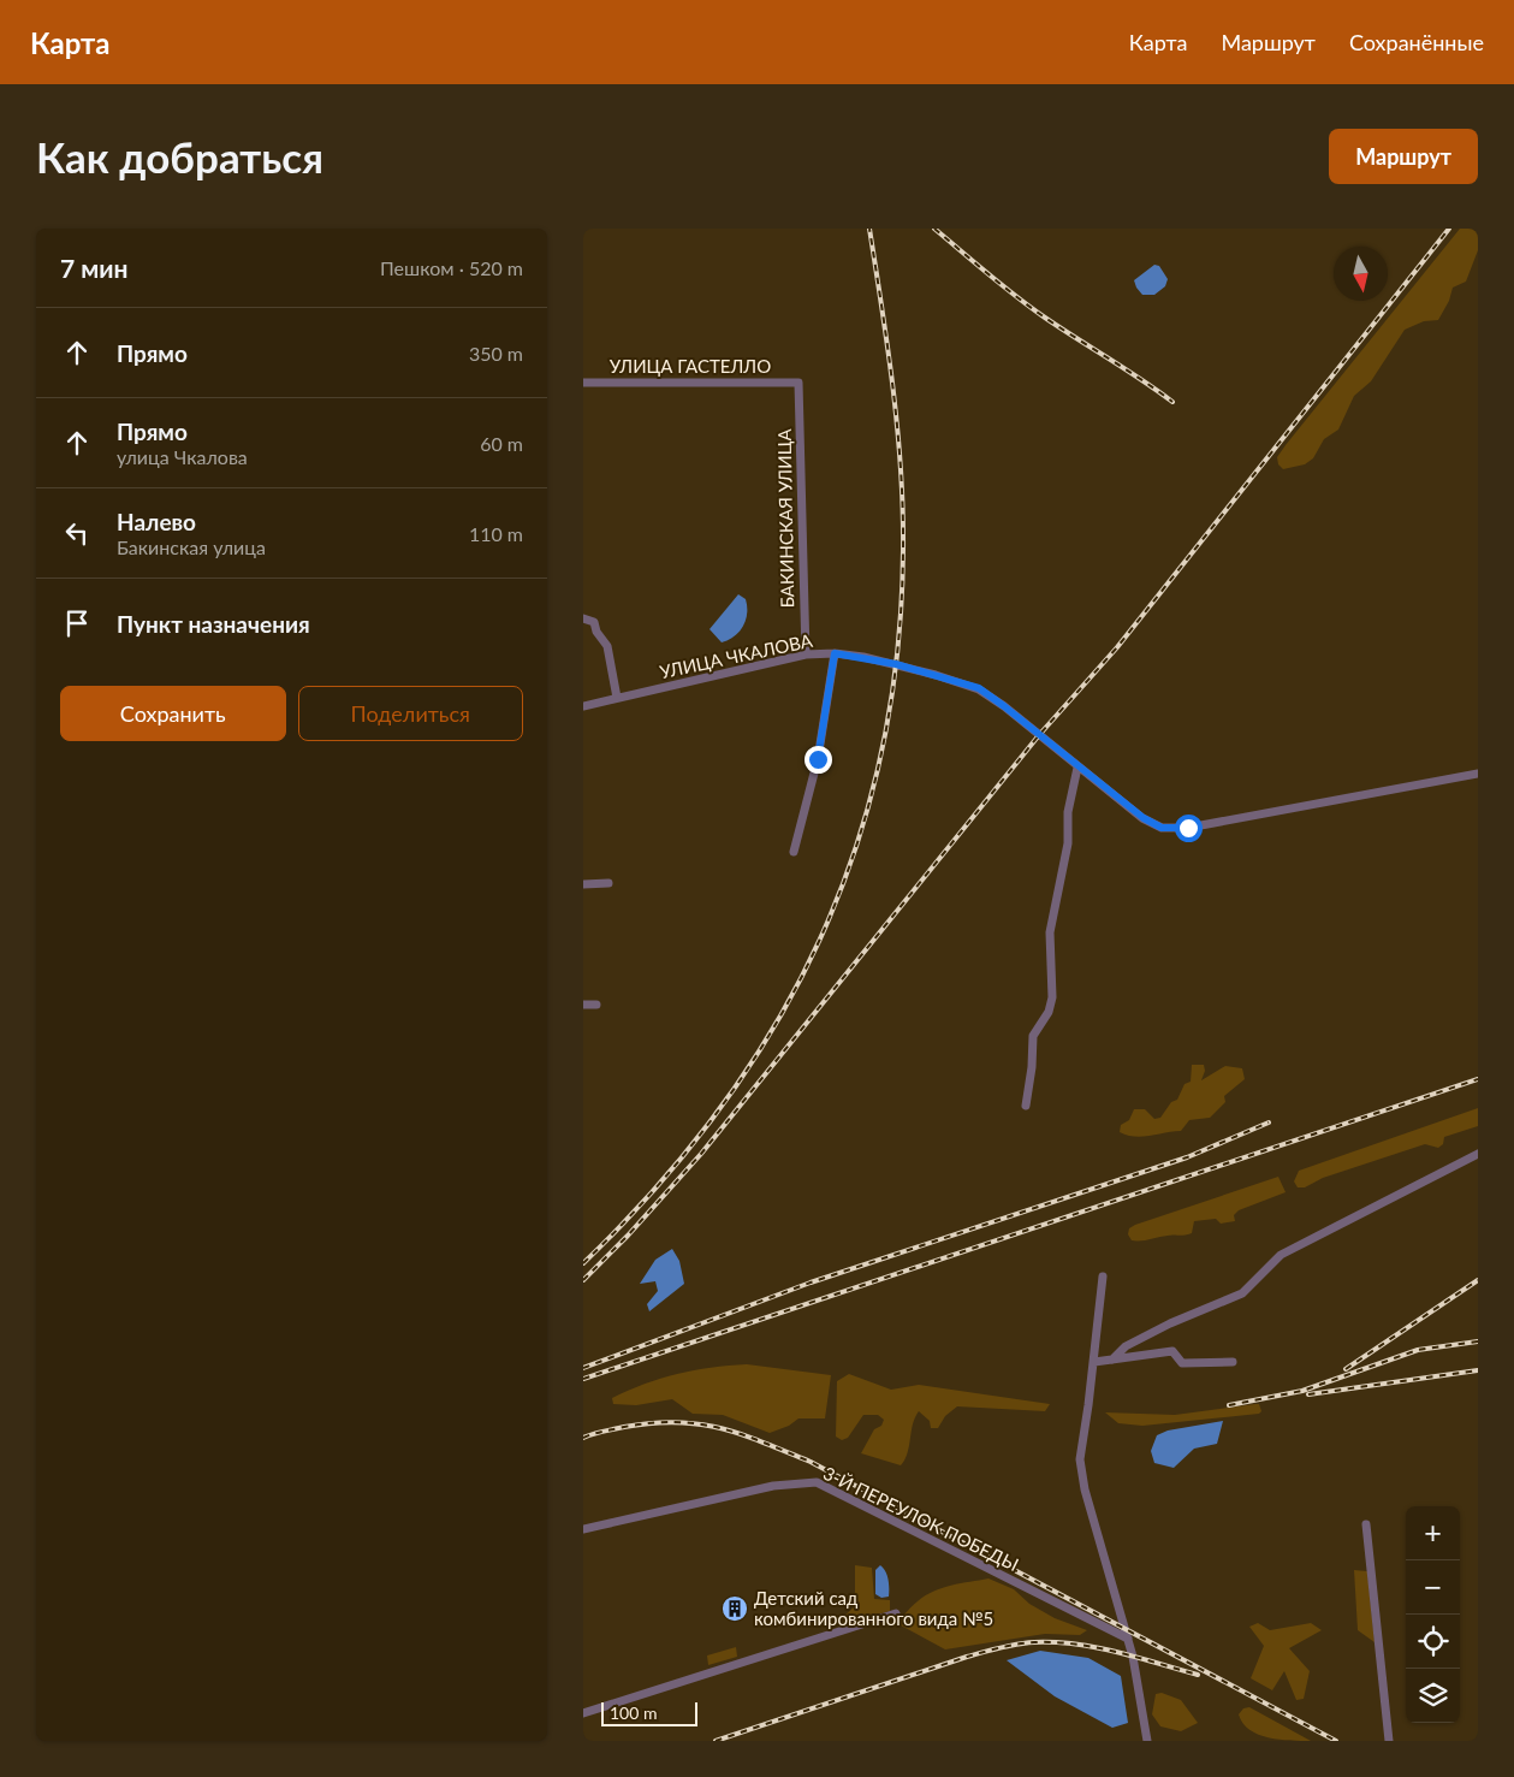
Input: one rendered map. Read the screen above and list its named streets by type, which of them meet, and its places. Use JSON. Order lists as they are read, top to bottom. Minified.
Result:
{"streets":{"street":["УЛИЦА ГАСТЕЛЛО","БАКИНСКАЯ УЛИЦА","УЛИЦА ЧКАЛОВА","3-Й ПЕРЕУЛОК ПОБЕДЫ"]},"crossings":[["УЛИЦА ГАСТЕЛЛО","БАКИНСКАЯ УЛИЦА"],["БАКИНСКАЯ УЛИЦА","УЛИЦА ЧКАЛОВА"]],"places":{"building":["Детский сад комбинированного вида №5"]},"scale_bar":"100 m","north":"bottom","page":{"header":"Карта","nav":["Карта","Маршрут","Сохранённые"],"buttons":["Маршрут",["Сохранить","Поделиться"]],"title":"Как добраться","heading":["7 мин","Пешком · 520 m"],"list":[["Прямо","350 m"],["Прямо","улица Чкалова","60 m"],["Налево","Бакинская улица","110 m"],"Пункт назначения"],"map_buttons":["+","−"],"scale":"100 m"}}
